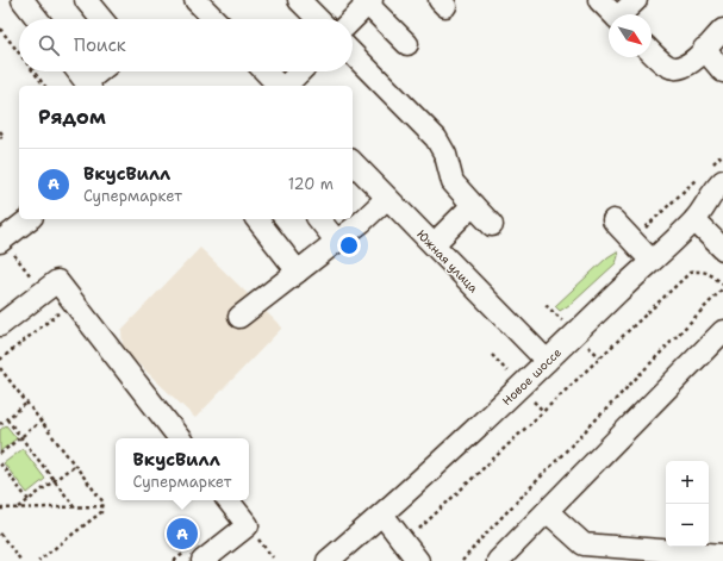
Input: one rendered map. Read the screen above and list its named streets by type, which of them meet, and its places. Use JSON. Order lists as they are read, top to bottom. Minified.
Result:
{"streets":{"street":["Южная улица","Новое шоссе"]},"crossings":[["Южная улица","Новое шоссе"]],"north":"bottom right","page":{"search":"Поиск","heading":"Рядом","list":[{"mark":"A","name":"ВкусВилл","note":"Супермаркет","value":"120 m"}],"popup":["ВкусВилл","Супермаркет"],"map_buttons":["+","−"],"pins":"A"}}
